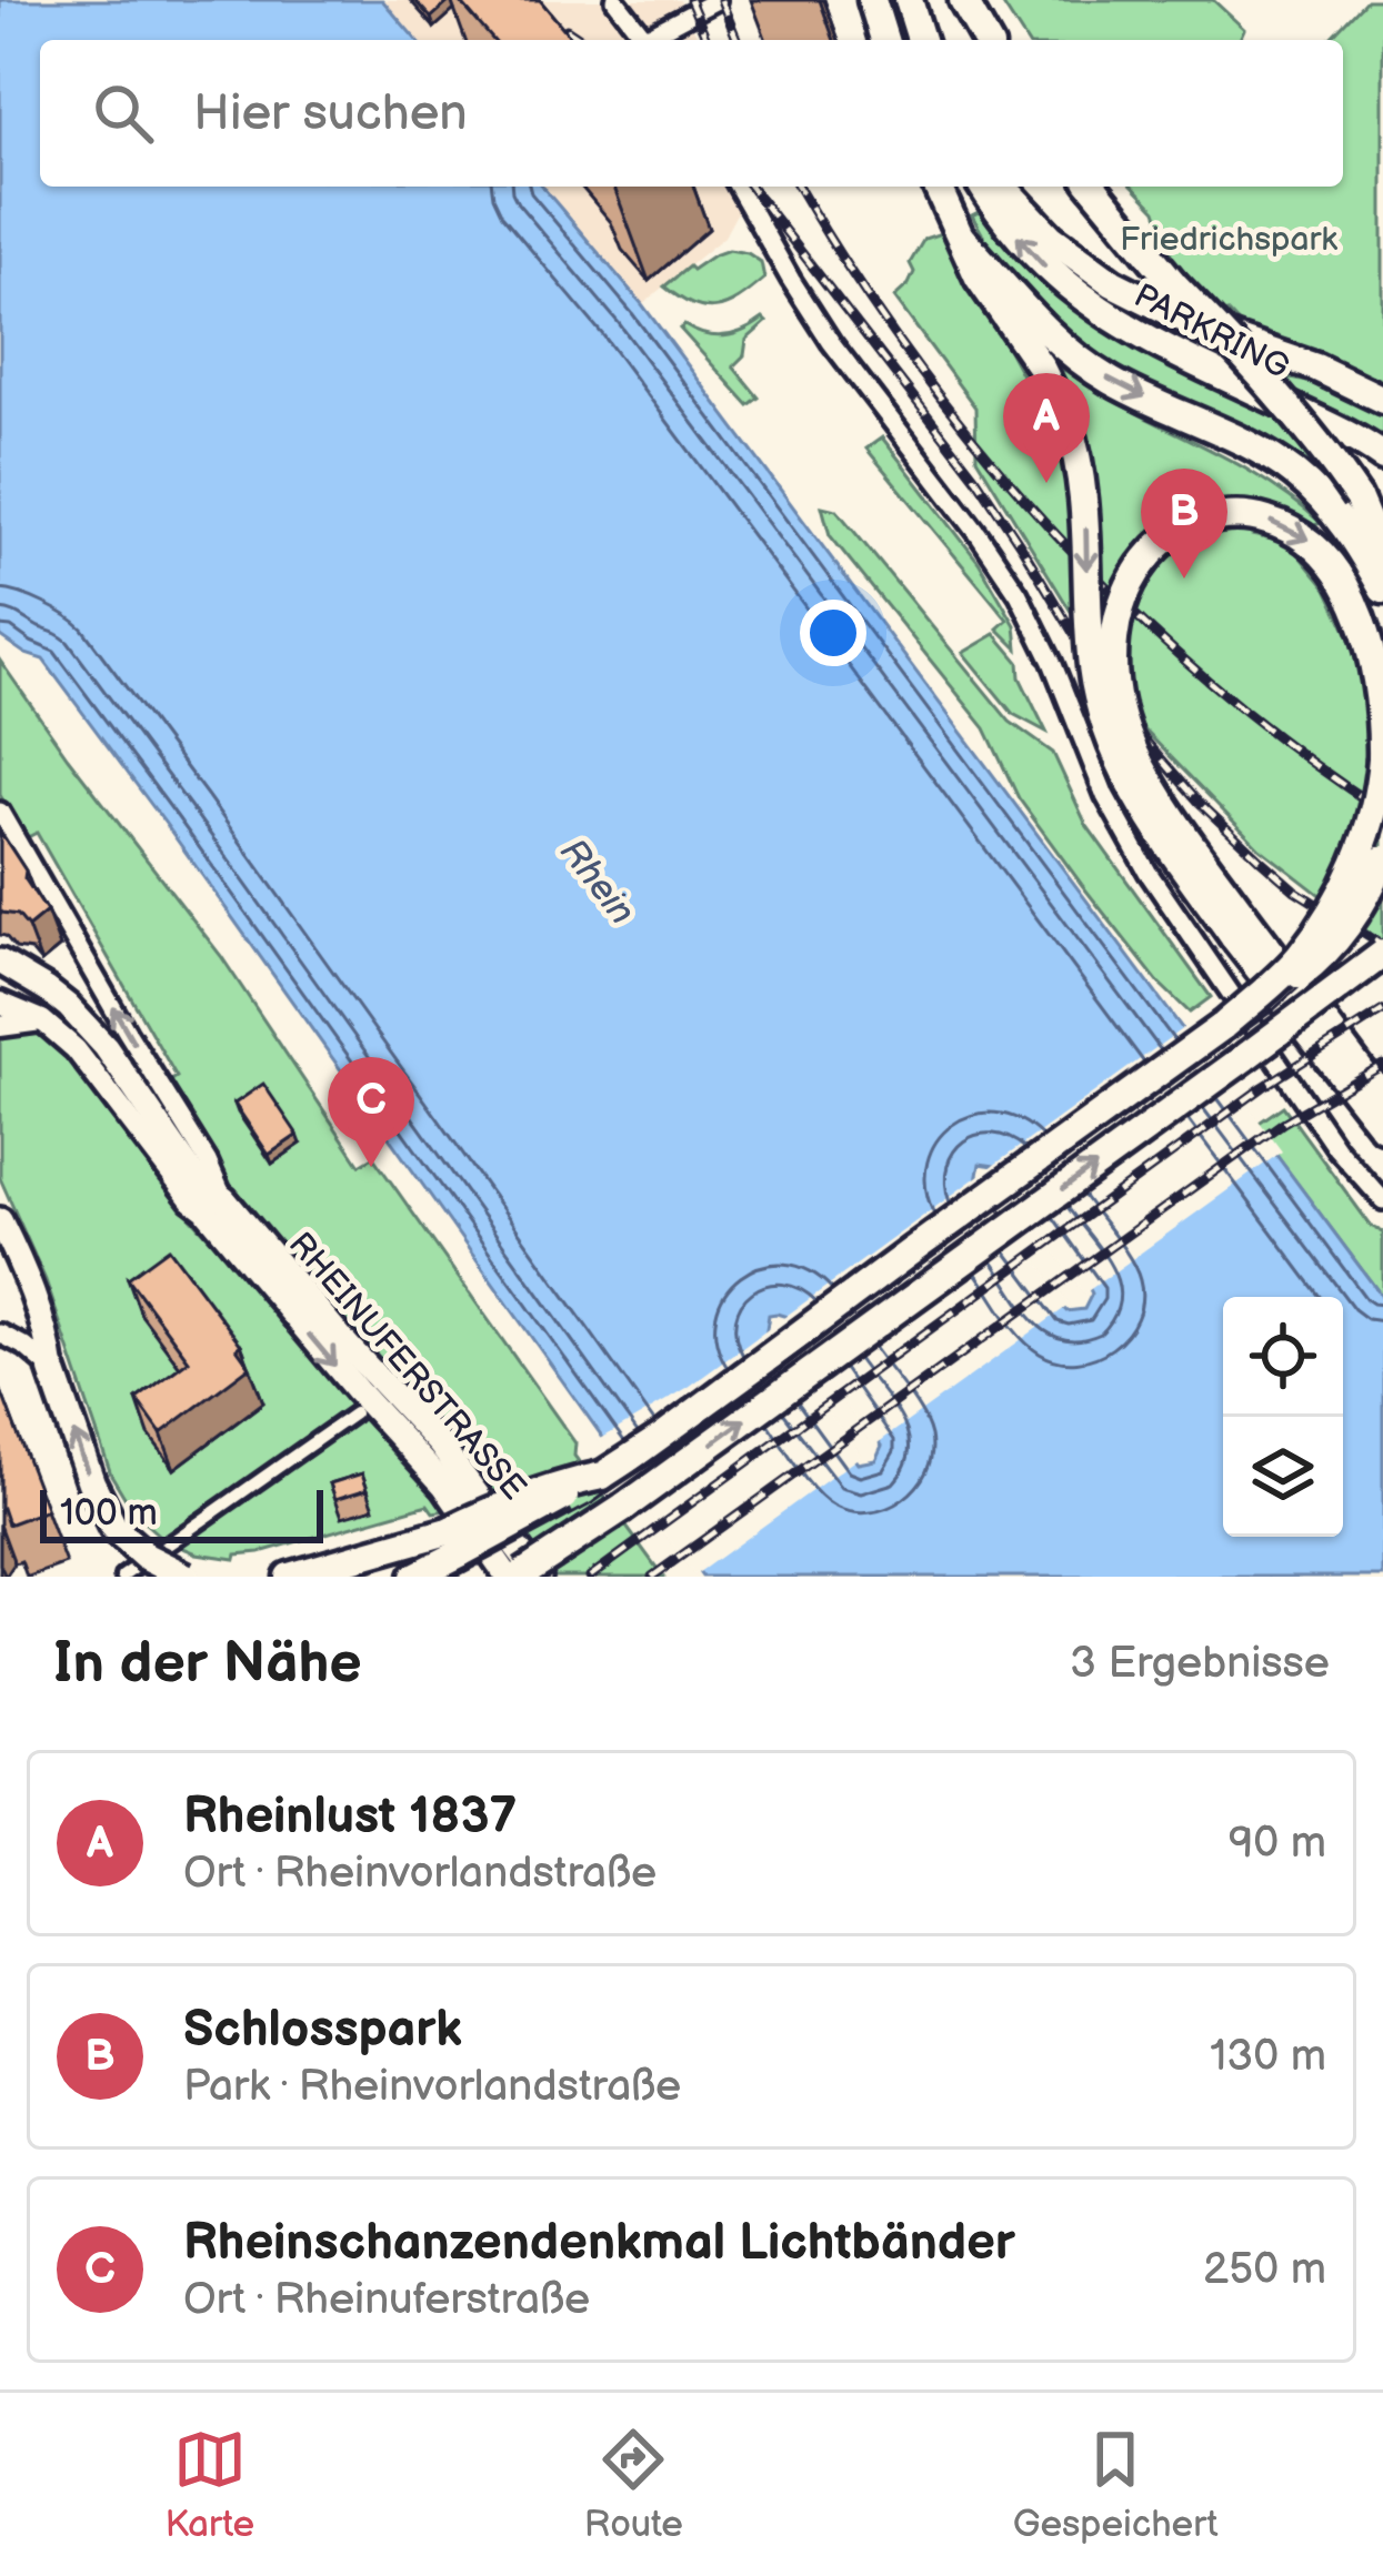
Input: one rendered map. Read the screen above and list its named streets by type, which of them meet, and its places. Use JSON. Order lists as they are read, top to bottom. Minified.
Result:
{"streets":{"main road":["PARKRING","RHEINUFERSTRASSE"]},"water":["Rhein"],"parks":["Friedrichspark"],"scale_bar":"100 m","page":{"search":"Hier suchen","pins":["A","B","C"],"scale":"100 m","heading":["In der Nähe","3 Ergebnisse"],"list":[{"mark":"A","name":"Rheinlust 1837","note":"Ort · Rheinvorlandstraße","value":"90 m"},{"mark":"B","name":"Schlosspark","note":"Park · Rheinvorlandstraße","value":"130 m"},{"mark":"C","name":"Rheinschanzendenkmal Lichtbänder","note":"Ort · Rheinuferstraße","value":"250 m"}],"nav":["Karte","Route","Gespeichert"]}}
